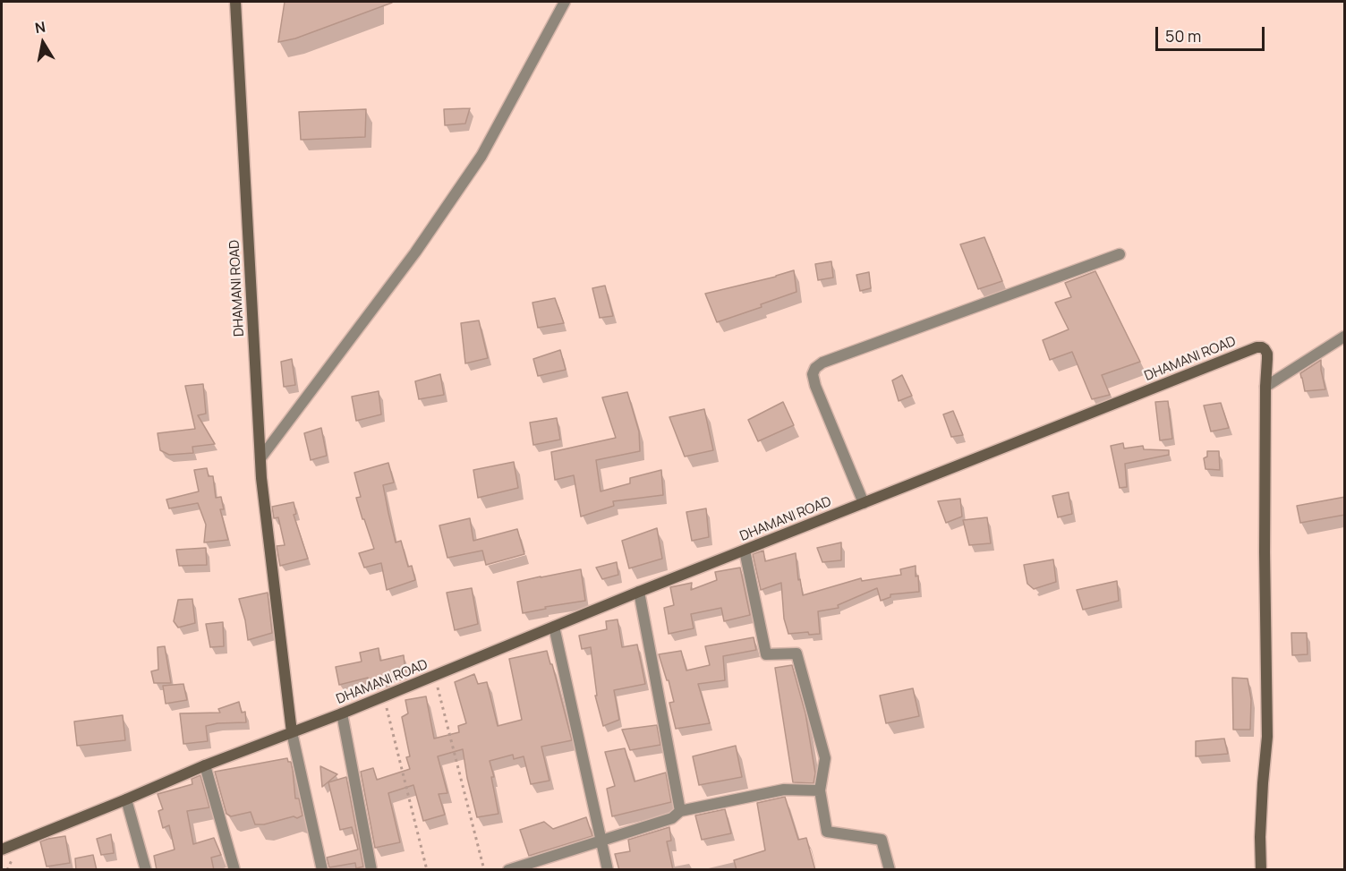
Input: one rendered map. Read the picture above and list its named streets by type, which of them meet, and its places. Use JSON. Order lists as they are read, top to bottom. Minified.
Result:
{"streets":{"main road":["DHAMANI ROAD"]},"scale_bar":"50 m","north":"top"}
